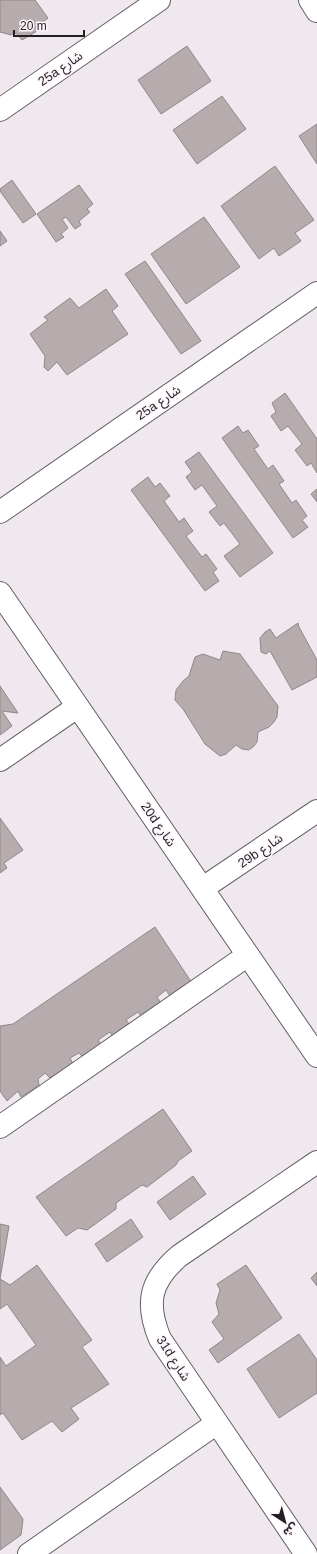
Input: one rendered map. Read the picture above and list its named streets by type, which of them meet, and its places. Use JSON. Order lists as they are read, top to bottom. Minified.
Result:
{"streets":{"street":["25a شارع","20d شارع","29b شارع","31d شارع"]},"crossings":[["20d شارع","29b شارع"]],"scale_bar":"20 m","north":"bottom right"}
